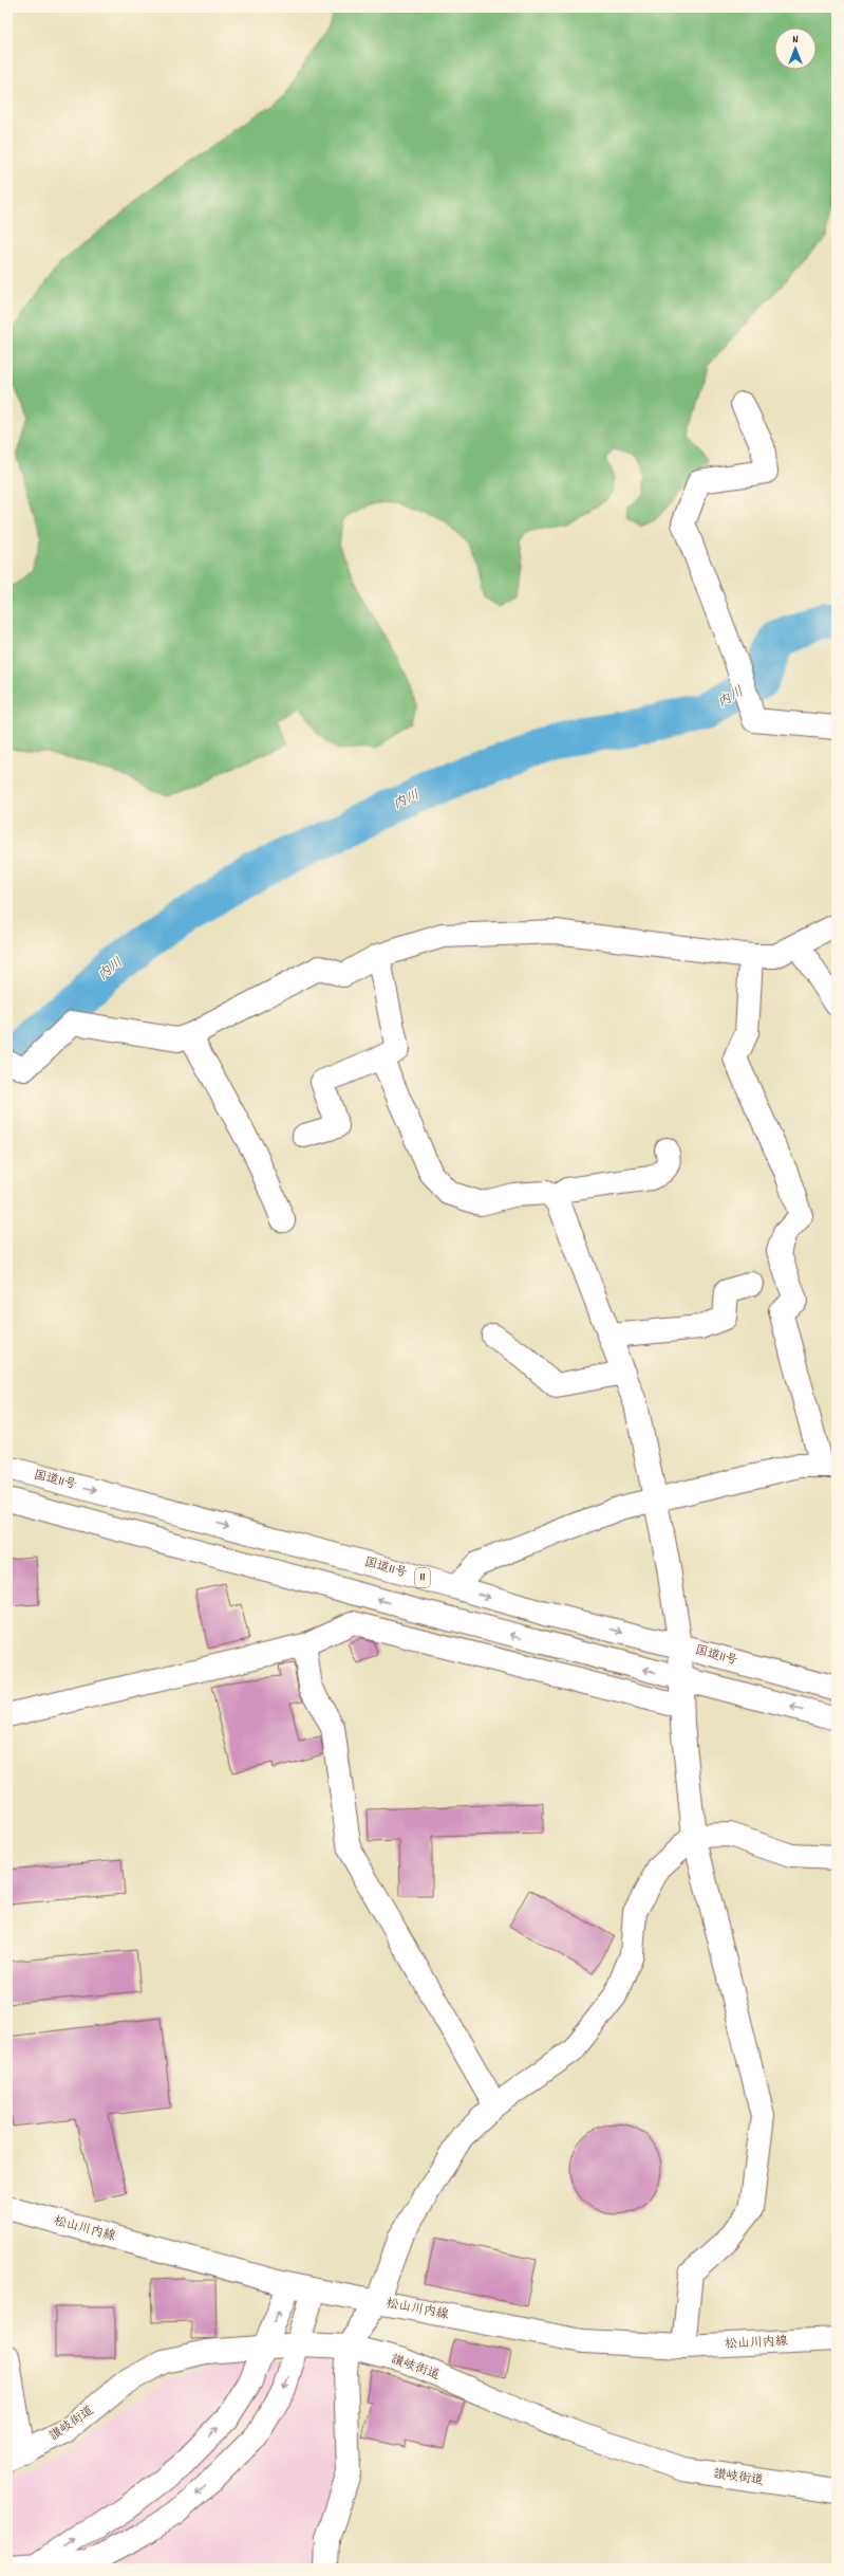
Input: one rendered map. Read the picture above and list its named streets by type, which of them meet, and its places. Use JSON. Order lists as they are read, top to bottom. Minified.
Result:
{"streets":{"main road":["国道11号","11","松山川内線","讃岐街道"]},"water":["内川"],"north":"top"}
